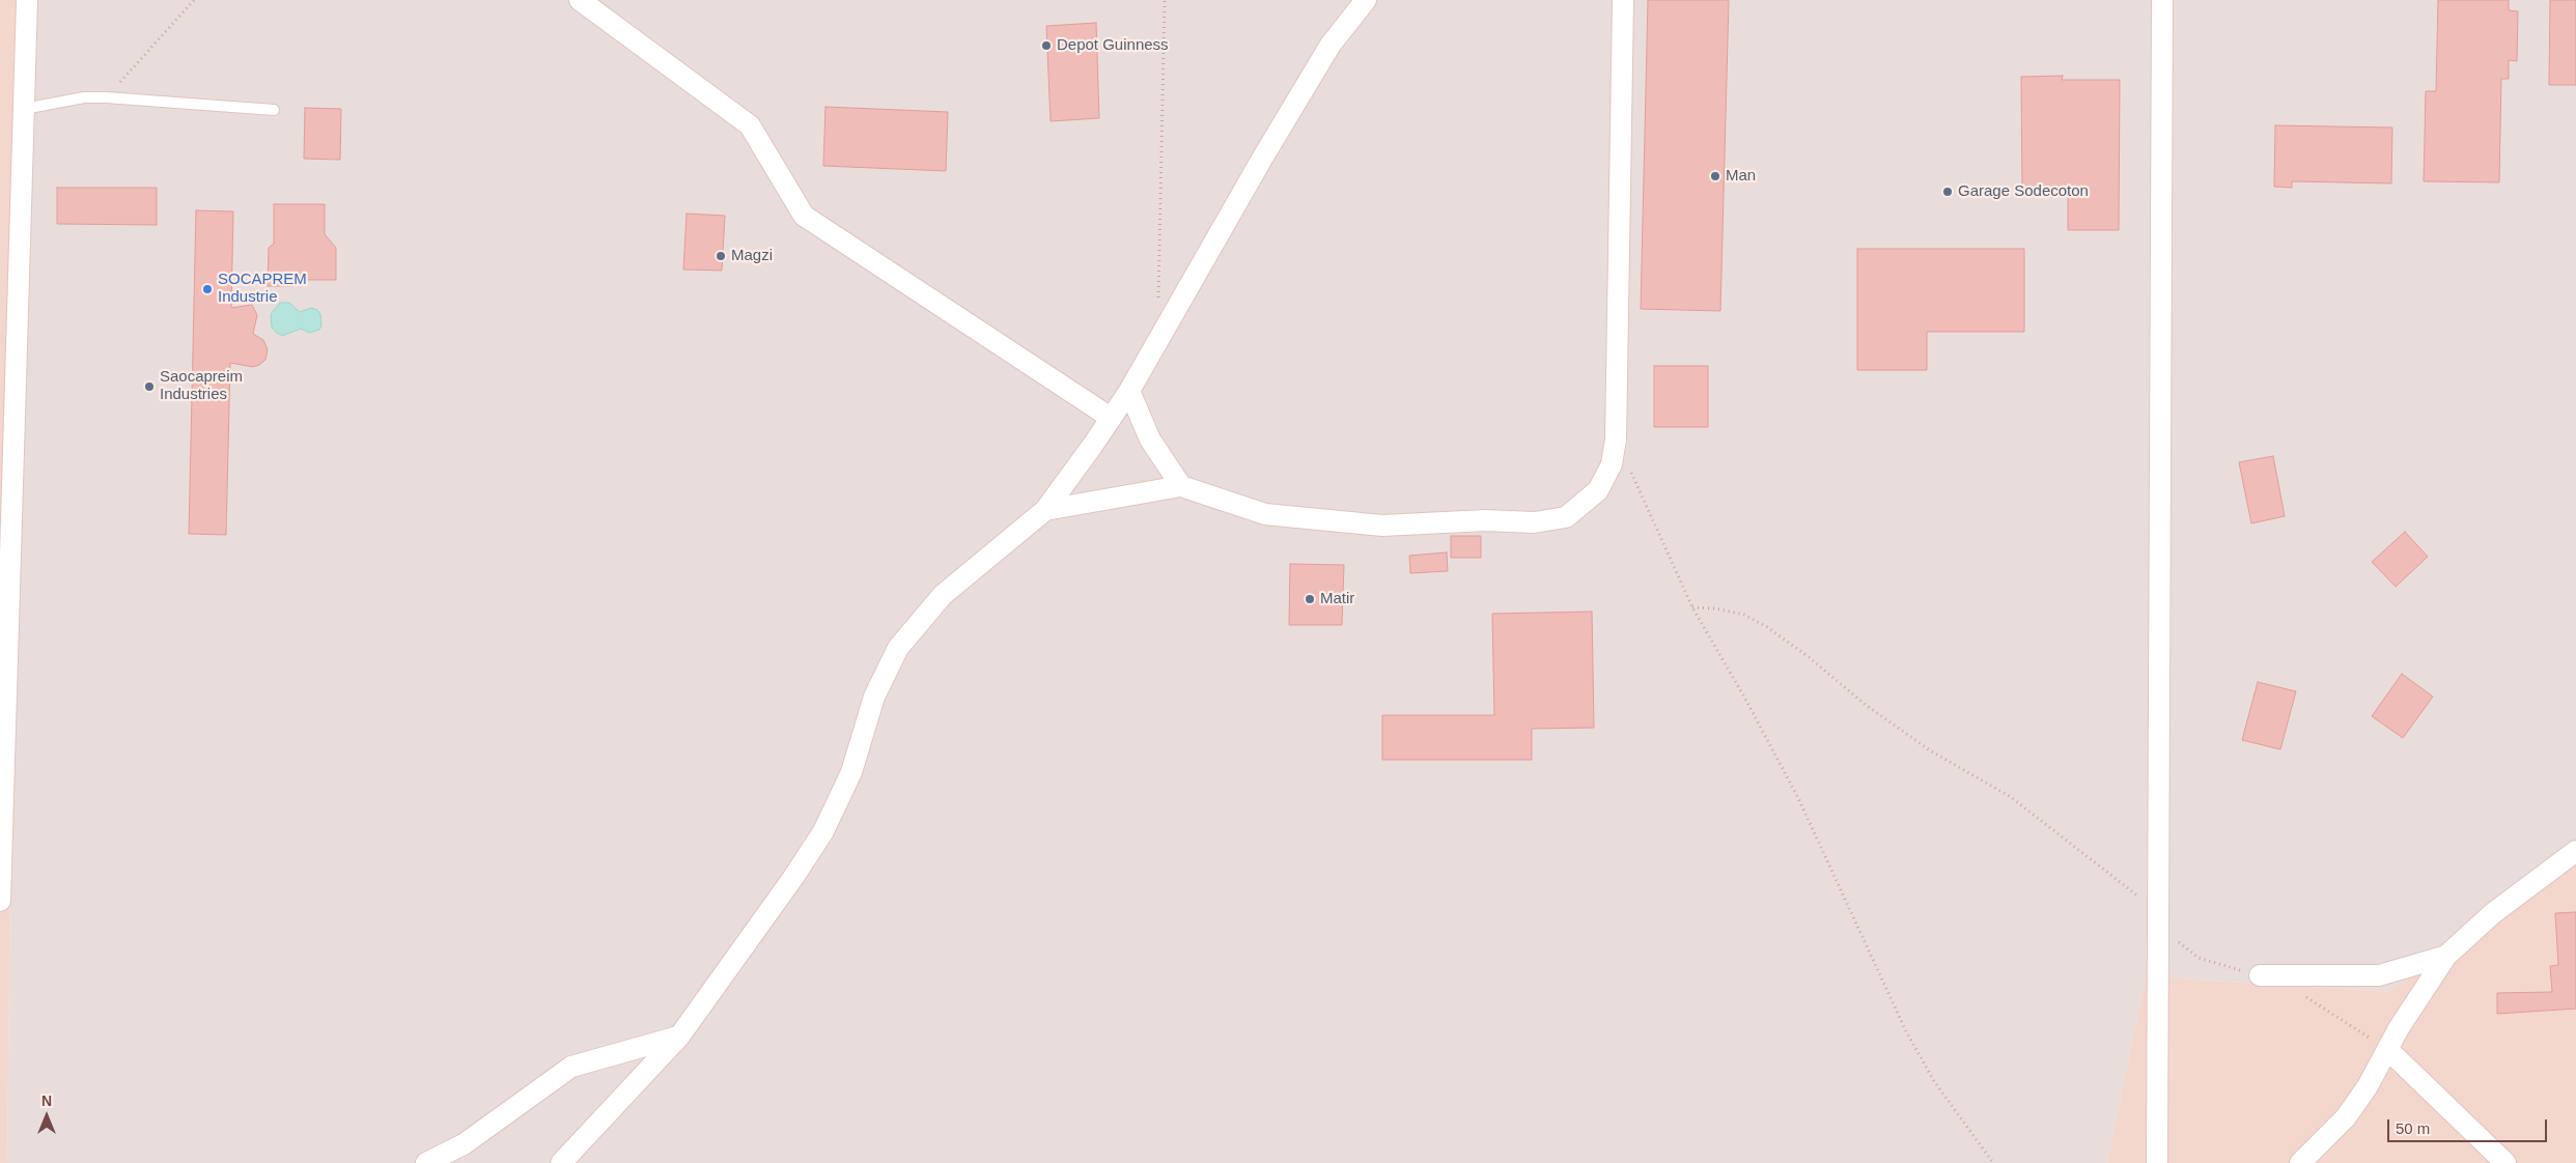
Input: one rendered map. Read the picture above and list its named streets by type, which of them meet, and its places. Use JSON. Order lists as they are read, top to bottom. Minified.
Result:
{"places":["Depot Guinness","Man","Garage Sodecoton","Magzi","SOCAPREM Industrie","Saocapreim Industries","Matir"],"scale_bar":"50 m","north":"top"}
